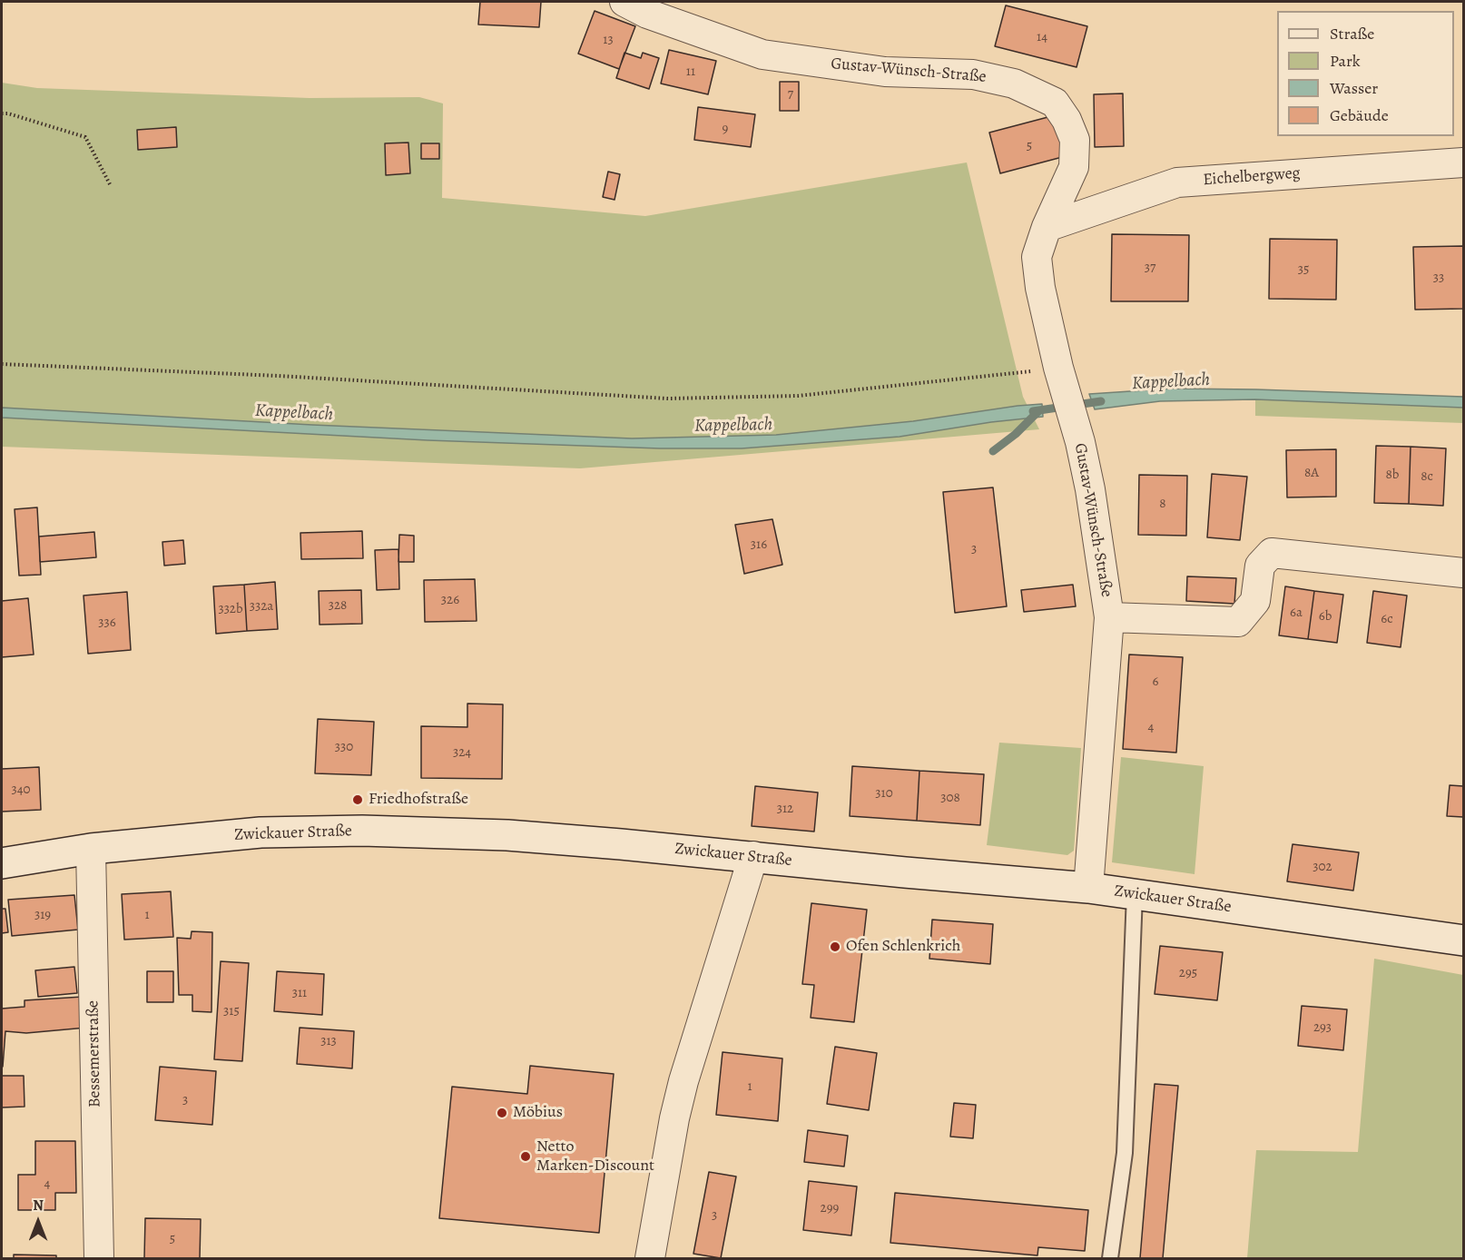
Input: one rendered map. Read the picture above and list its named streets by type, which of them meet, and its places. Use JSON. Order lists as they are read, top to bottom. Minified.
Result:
{"streets":{"main road":["Zwickauer Straße"],"street":["Gustav-Wünsch-Straße","Eichelbergweg","Bessemerstraße"]},"crossings":[["Gustav-Wünsch-Straße","Eichelbergweg"],["Gustav-Wünsch-Straße","Zwickauer Straße"],["Zwickauer Straße","Bessemerstraße"]],"water":["Kappelbach"],"places":["Friedhofstraße","Ofen Schlenkrich","Möbius","Netto Marken-Discount"],"house_numbers":["14","13","11","7","9","5","37","35","33","8A","8b","8c","8","316","3","326","328","332a","332b","6a","6b","6c","336","6","4","330","324","340","310","308","312","302","319","1","295","311","315","293","313","1","3","4","299","3","5"],"legend":["Straße","Park","Wasser","Gebäude"],"north":"top"}
